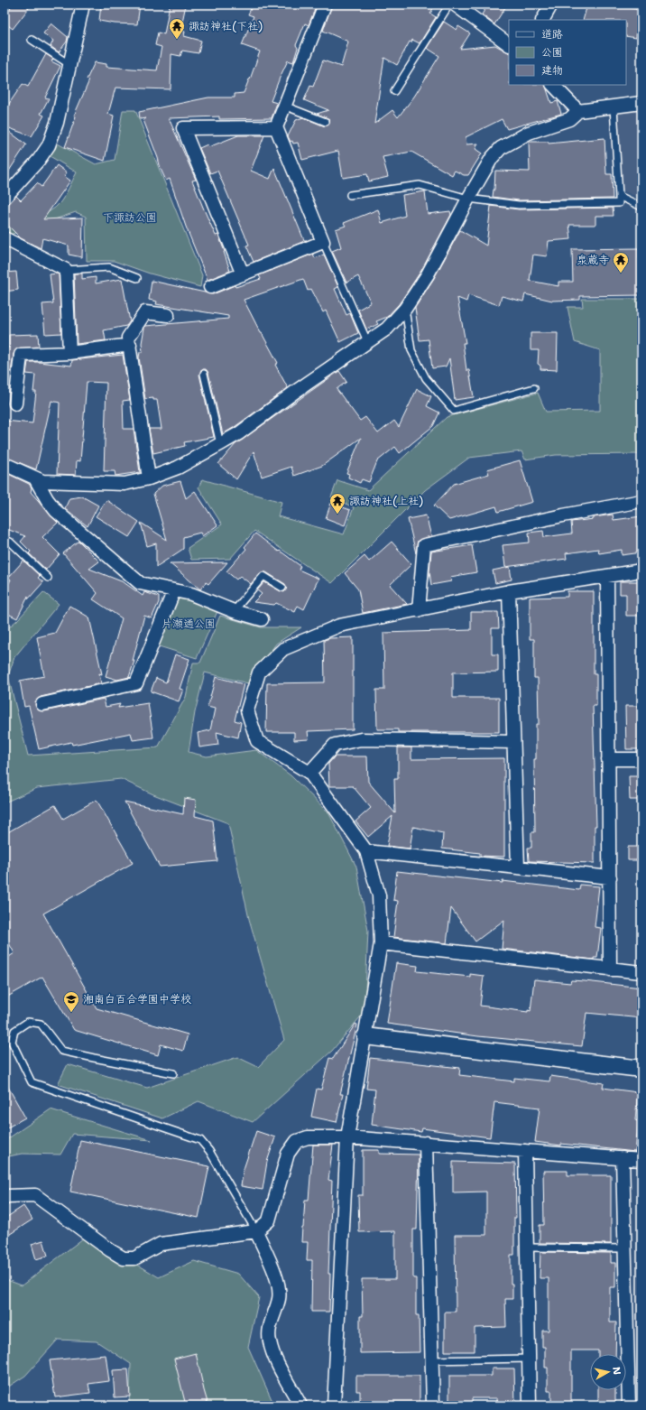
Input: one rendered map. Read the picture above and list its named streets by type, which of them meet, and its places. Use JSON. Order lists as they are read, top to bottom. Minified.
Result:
{"parks":["下諏訪公園","片瀬通公園"],"places":{"temple":["諏訪神社(下社)","泉蔵寺","諏訪神社(上社)"],"school or university":["湘南白百合学園中学校"]},"legend":["道路","公園","建物"],"north":"right"}
